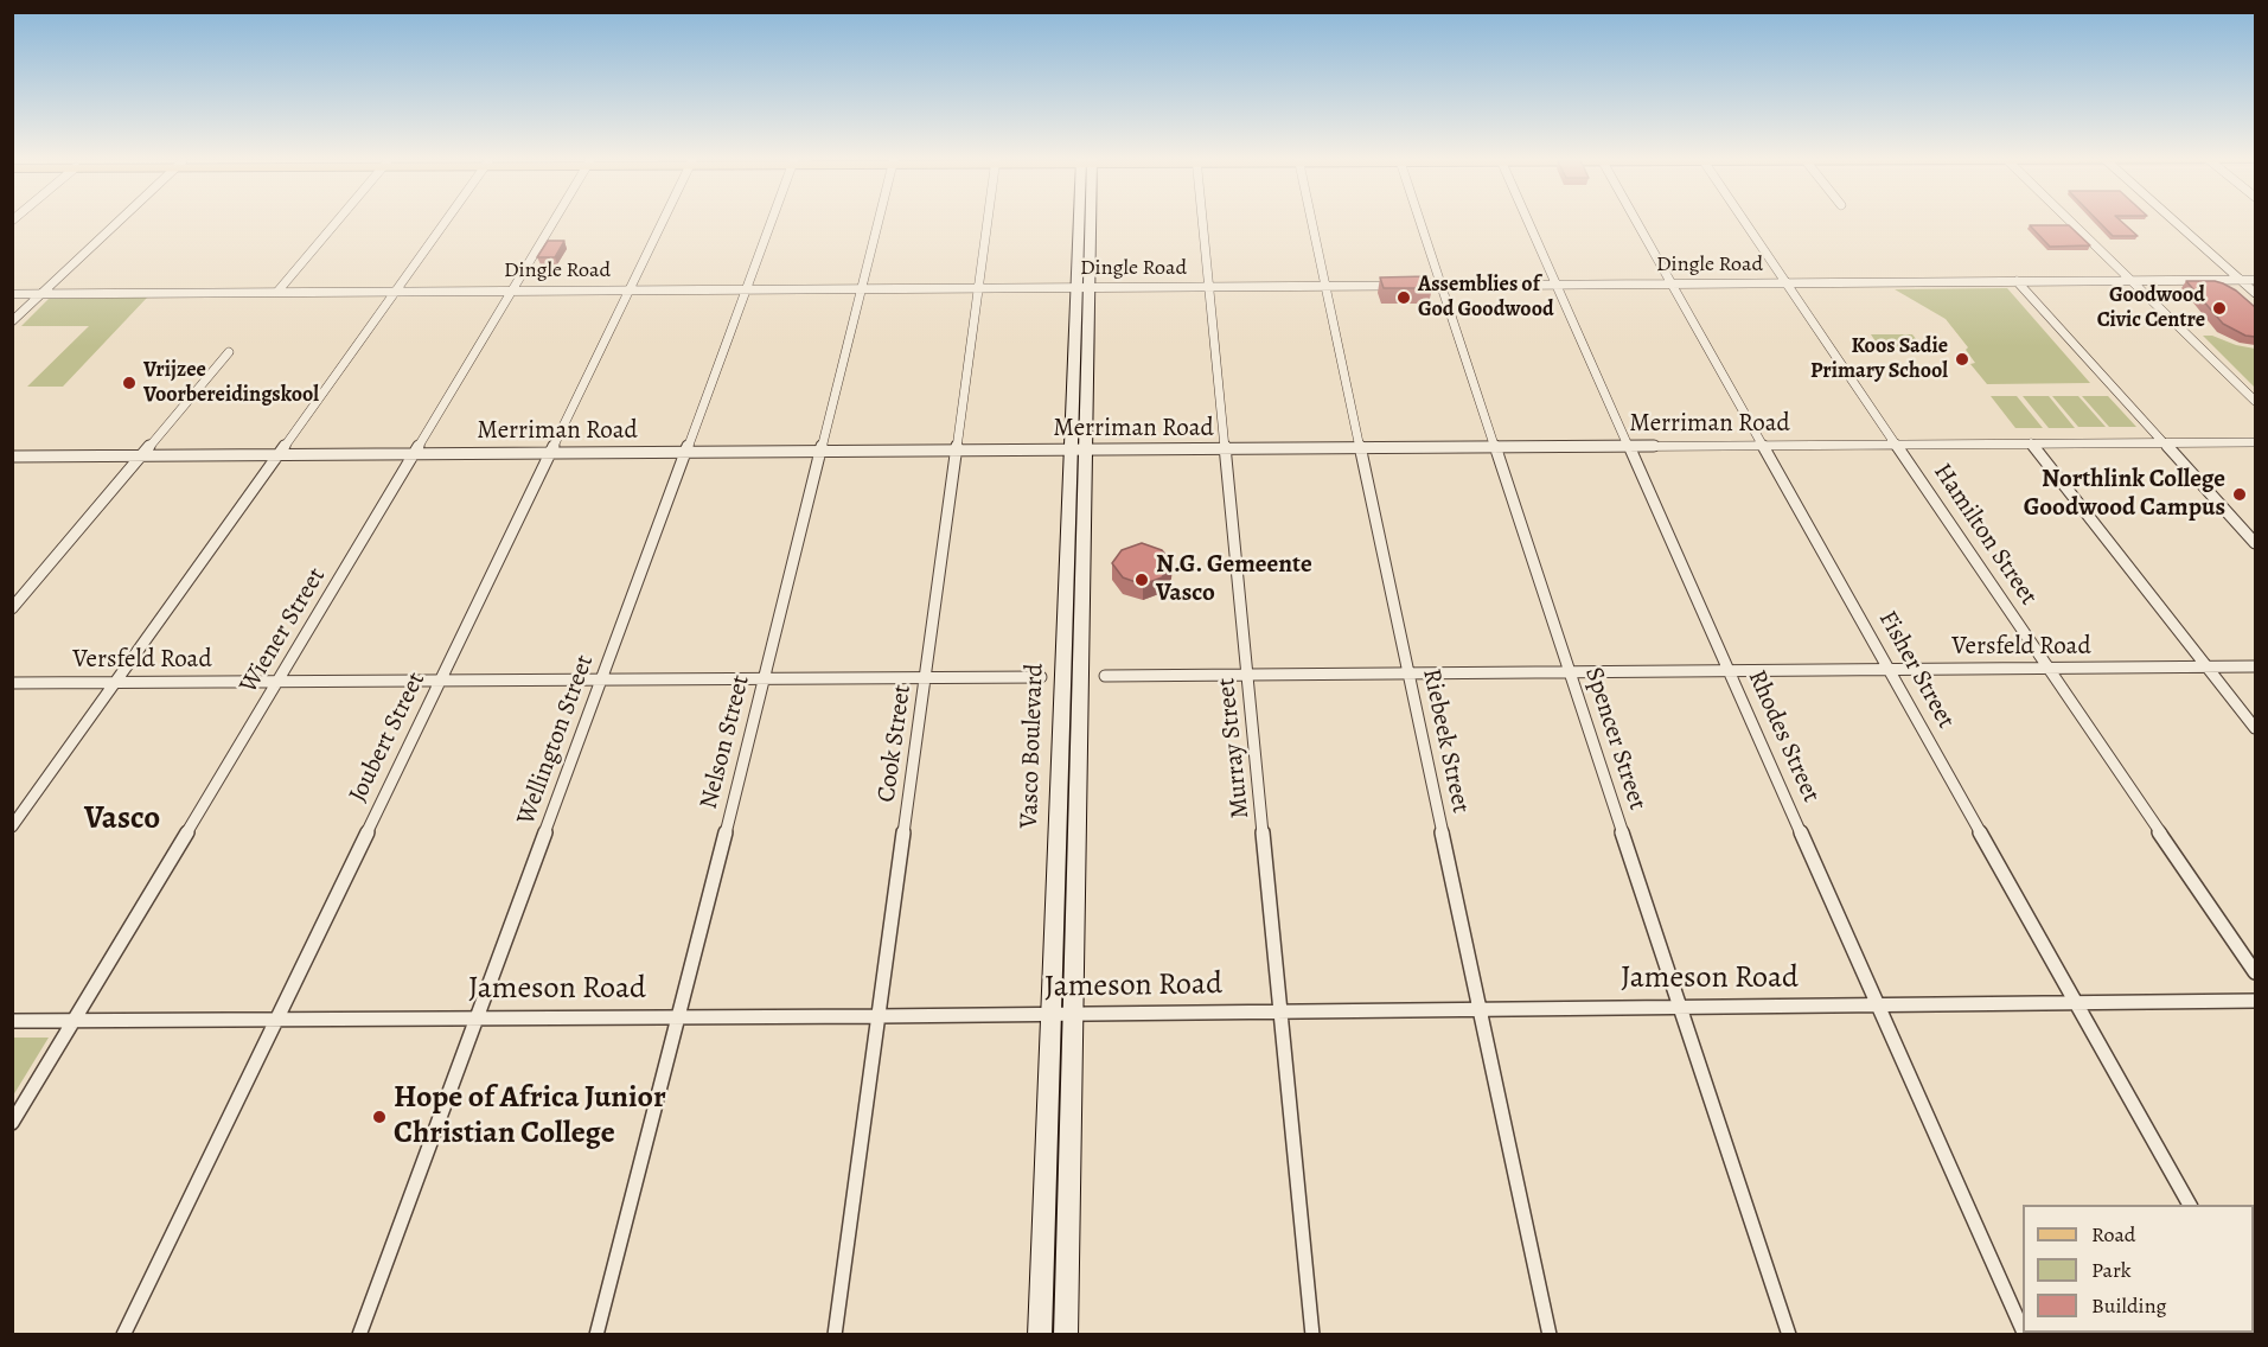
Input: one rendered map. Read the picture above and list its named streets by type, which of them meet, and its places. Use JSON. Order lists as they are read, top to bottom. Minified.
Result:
{"streets":{"main road":["Vasco Boulevard"],"street":["Dingle Road","Merriman Road","Hamilton Street","Wiener Street","Versfeld Road","Fisher Street","Rhodes Street","Joubert Street","Spencer Street","Wellington Street","Riebeek Street","Nelson Street","Cook Street","Murray Street","Jameson Road"]},"crossings":[["Dingle Road","Hamilton Street"],["Dingle Road","Wiener Street"],["Dingle Road","Fisher Street"],["Dingle Road","Rhodes Street"],["Dingle Road","Joubert Street"],["Dingle Road","Spencer Street"],["Dingle Road","Wellington Street"],["Dingle Road","Riebeek Street"],["Dingle Road","Nelson Street"],["Dingle Road","Cook Street"],["Dingle Road","Vasco Boulevard"],["Dingle Road","Murray Street"],["Merriman Road","Hamilton Street"],["Merriman Road","Wiener Street"],["Merriman Road","Fisher Street"],["Merriman Road","Rhodes Street"],["Merriman Road","Joubert Street"],["Merriman Road","Spencer Street"],["Merriman Road","Wellington Street"],["Merriman Road","Riebeek Street"],["Merriman Road","Nelson Street"],["Merriman Road","Cook Street"],["Merriman Road","Vasco Boulevard"],["Merriman Road","Murray Street"],["Hamilton Street","Versfeld Road"],["Wiener Street","Versfeld Road"],["Wiener Street","Jameson Road"],["Versfeld Road","Fisher Street"],["Versfeld Road","Rhodes Street"],["Versfeld Road","Joubert Street"],["Versfeld Road","Spencer Street"],["Versfeld Road","Wellington Street"],["Versfeld Road","Riebeek Street"],["Versfeld Road","Nelson Street"],["Versfeld Road","Cook Street"],["Versfeld Road","Murray Street"],["Fisher Street","Jameson Road"],["Rhodes Street","Jameson Road"],["Joubert Street","Jameson Road"],["Spencer Street","Jameson Road"],["Wellington Street","Jameson Road"],["Riebeek Street","Jameson Road"],["Nelson Street","Jameson Road"],["Cook Street","Jameson Road"],["Vasco Boulevard","Jameson Road"],["Murray Street","Jameson Road"]],"districts":["Vasco"],"places":["Assemblies of God Goodwood","Goodwood Civic Centre","Koos Sadie Primary School","Vrijzee Voorbereidingskool","Northlink College Goodwood Campus","N.G. Gemeente Vasco","Hope of Africa Junior Christian College"],"legend":["Road","Park","Building"]}
